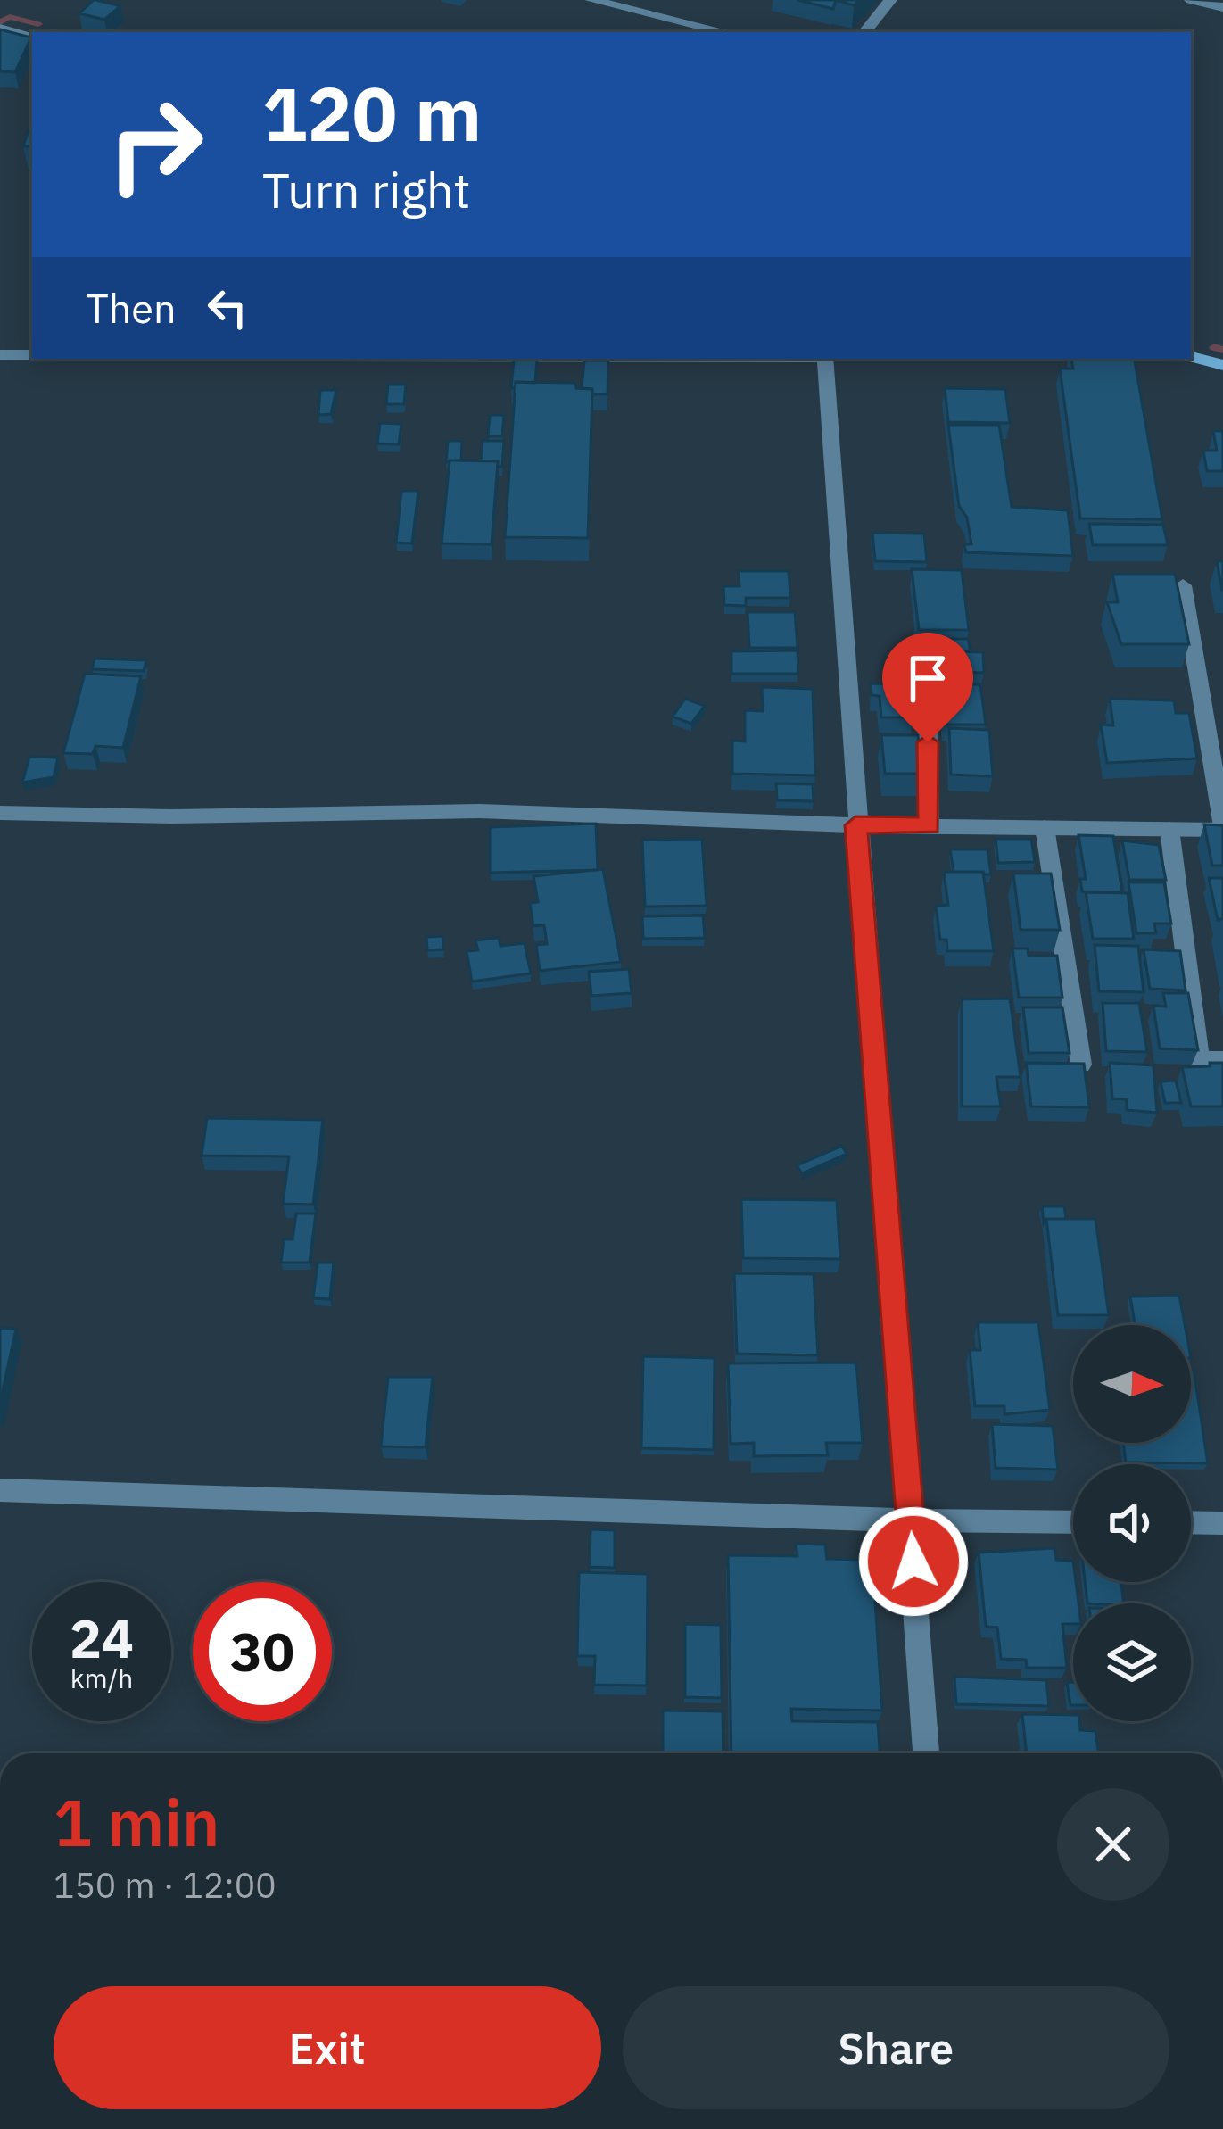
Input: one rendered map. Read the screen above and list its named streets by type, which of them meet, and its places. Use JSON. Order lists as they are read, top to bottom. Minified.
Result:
{"north":"right","page":{"turn":["120 m","Turn right"],"then":"Then","speed":"24 km/h","limit":"30","heading":["1 min","150 m · 12:00"],"buttons":["Exit","Share"]}}
